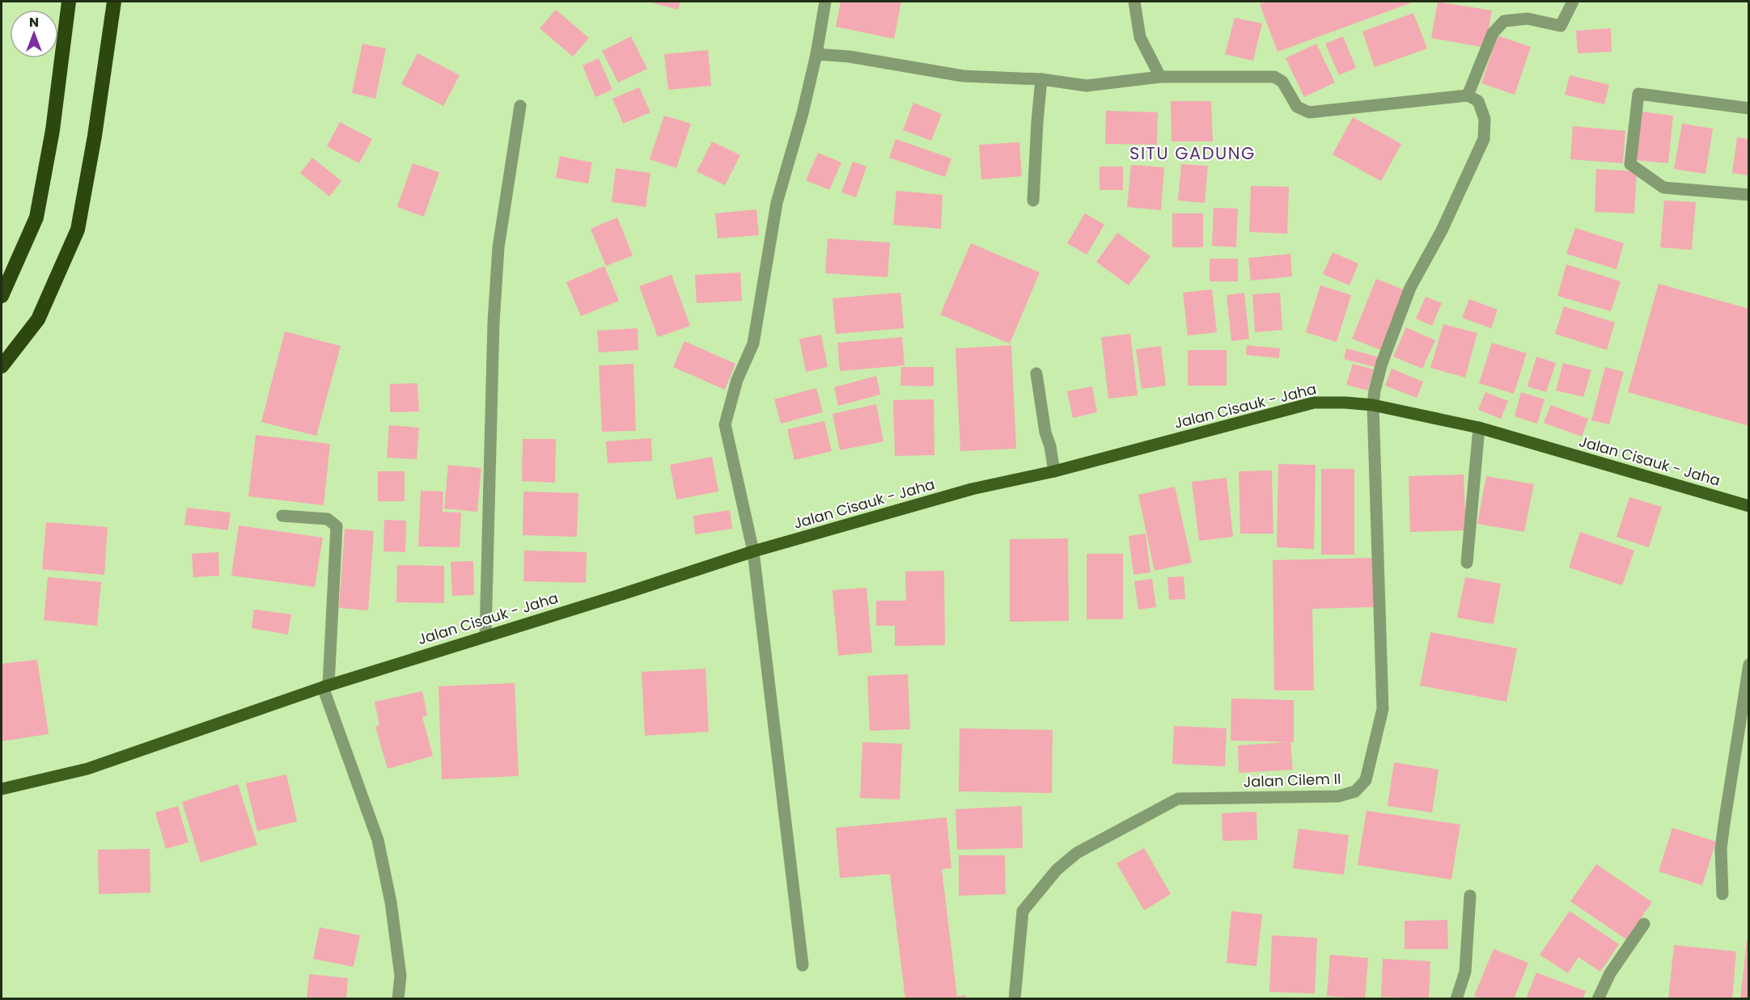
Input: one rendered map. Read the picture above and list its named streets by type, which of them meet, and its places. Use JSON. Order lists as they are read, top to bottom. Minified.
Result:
{"streets":{"main road":["Jalan Cisauk - Jaha"],"street":["Jalan Cilem II"]},"crossings":[["Jalan Cisauk - Jaha","Jalan Cilem II"]],"districts":["SITU GADUNG"],"north":"top"}
